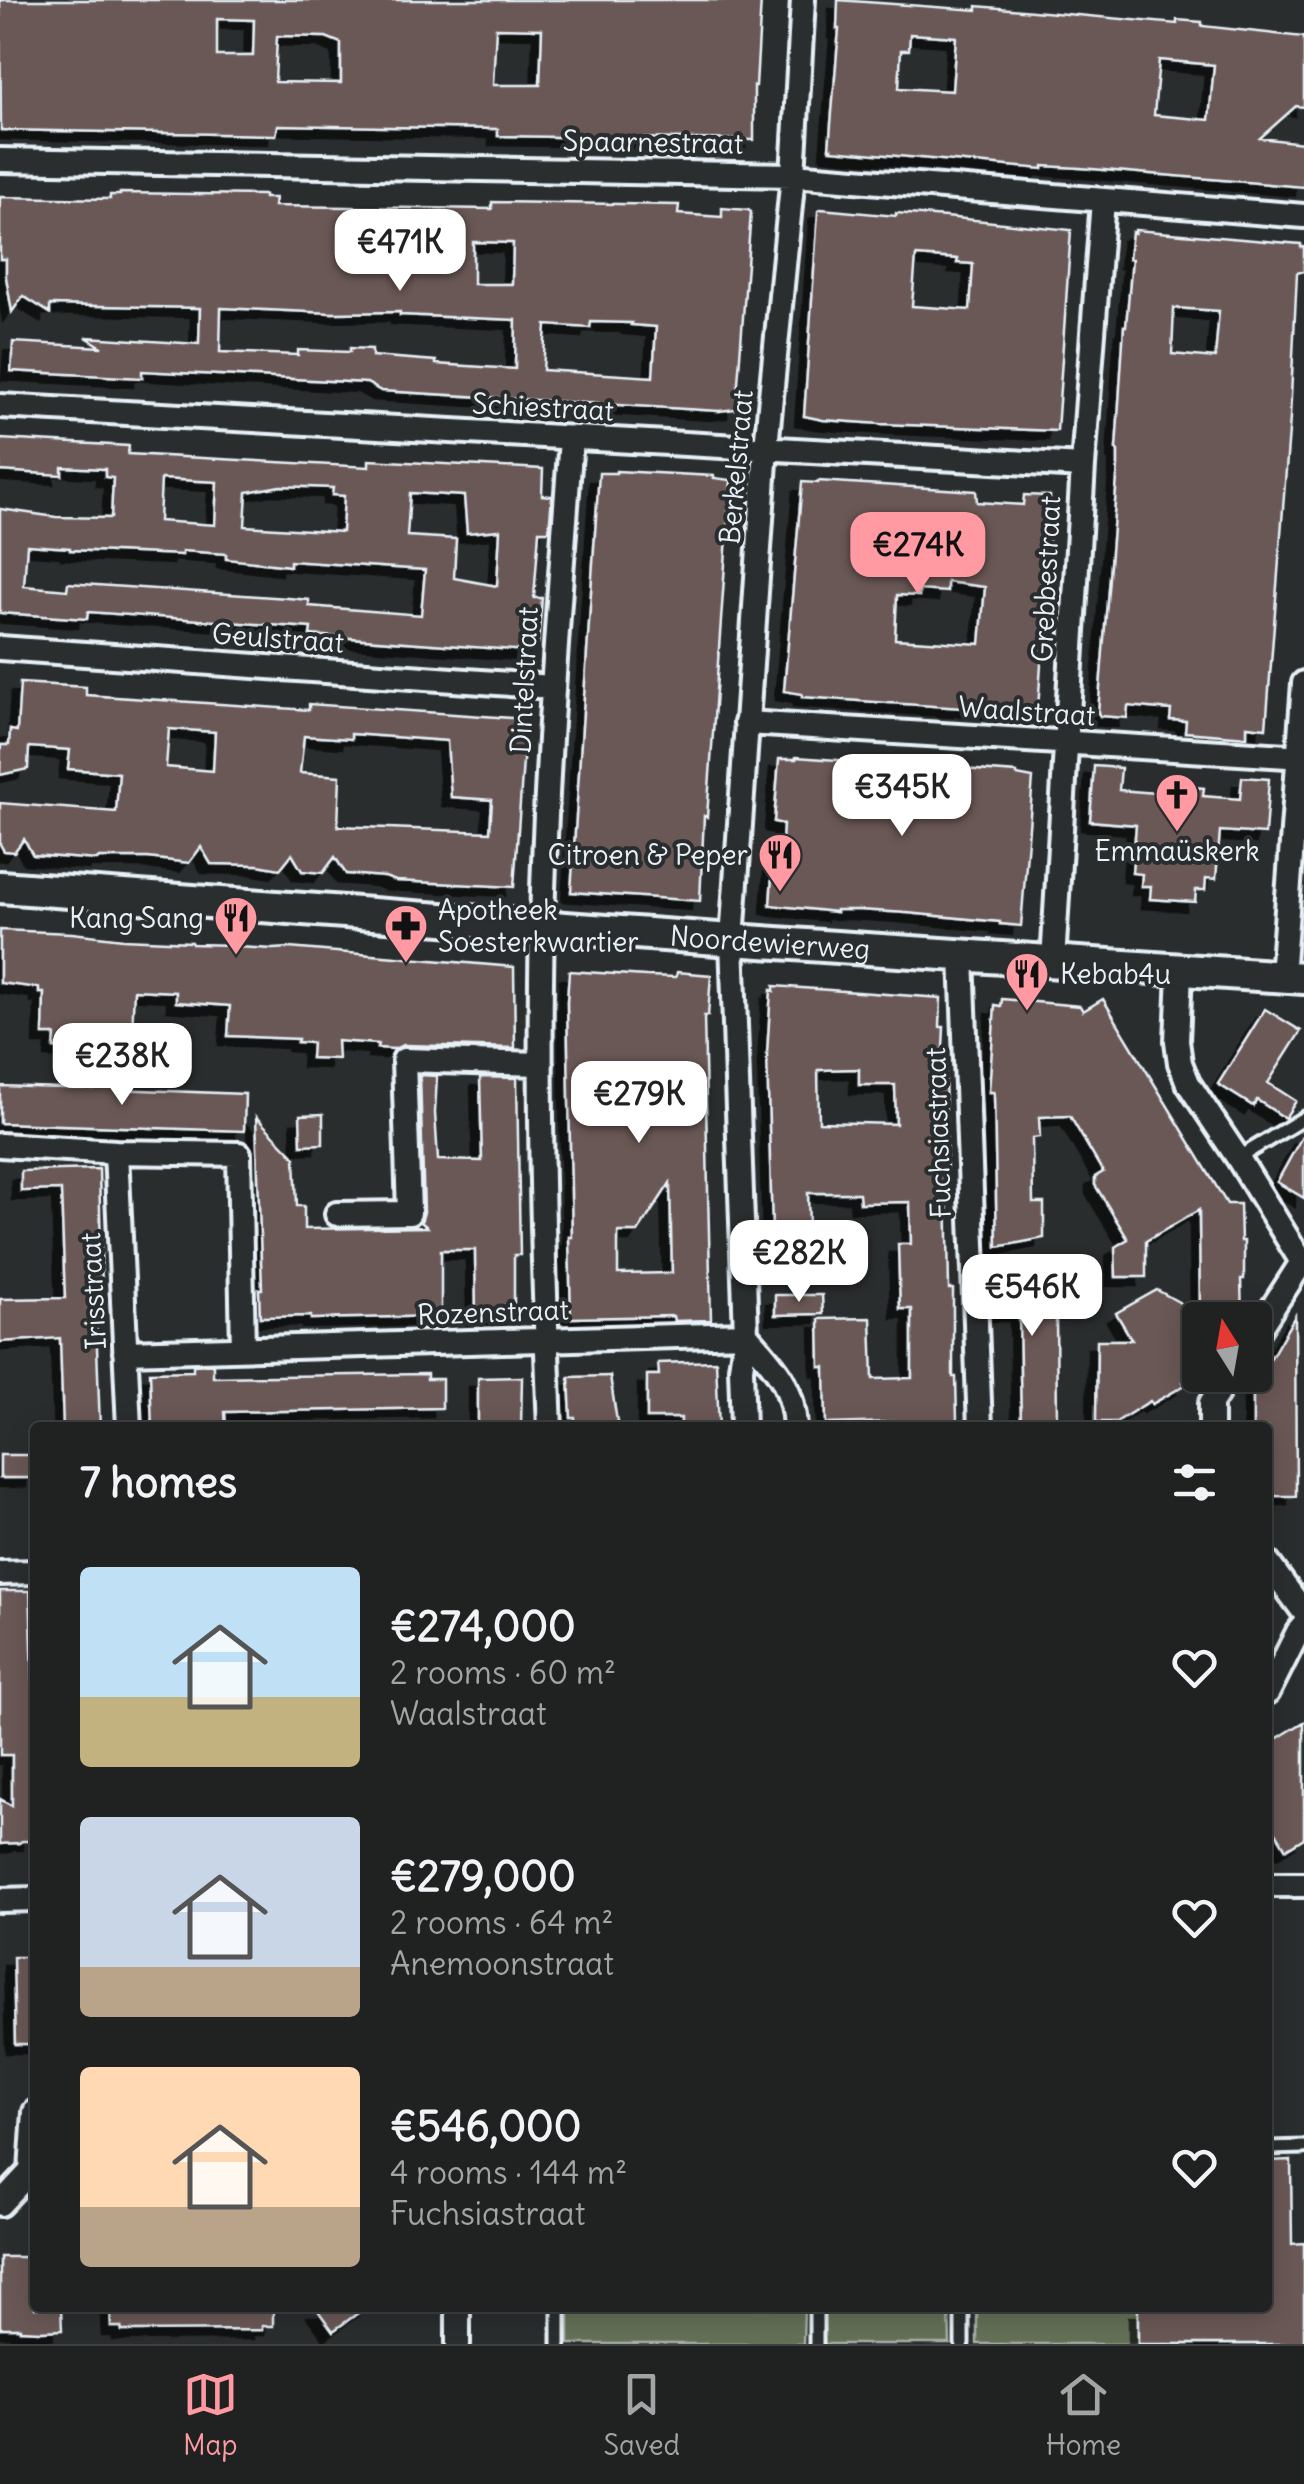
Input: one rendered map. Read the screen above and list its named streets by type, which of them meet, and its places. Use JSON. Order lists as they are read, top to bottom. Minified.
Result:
{"streets":{"street":["Spaarnestraat","Schiestraat","Berkelstraat","Grebbestraat","Geulstraat","Dintelstraat","Waalstraat","Noordewierweg","Fuchsiastraat","Irisstraat","Rozenstraat"]},"crossings":[["Spaarnestraat","Berkelstraat"],["Spaarnestraat","Grebbestraat"],["Schiestraat","Berkelstraat"],["Schiestraat","Grebbestraat"],["Schiestraat","Dintelstraat"],["Berkelstraat","Waalstraat"],["Berkelstraat","Noordewierweg"],["Berkelstraat","Rozenstraat"],["Grebbestraat","Waalstraat"],["Grebbestraat","Noordewierweg"],["Geulstraat","Dintelstraat"],["Dintelstraat","Noordewierweg"],["Dintelstraat","Rozenstraat"],["Noordewierweg","Fuchsiastraat"],["Irisstraat","Rozenstraat"]],"places":{"church":["Emmaüskerk"],"restaurant":["Citroen & Peper","Kang Sang","Kebab4u"],"pharmacy":["Apotheek Soesterkwartier"]},"north":"top","page":{"price":["€471K","€274K","€345K","€238K","€279K","€282K","€546K"],"heading":"7 homes","list":[{"name":"€274,000","note":"2 rooms · 60 m² · Waalstraat"},{"name":"€279,000","note":"2 rooms · 64 m² · Anemoonstraat"},{"name":"€546,000","note":"4 rooms · 144 m² · Fuchsiastraat"}],"tabs":["Map","Saved","Home"]}}
